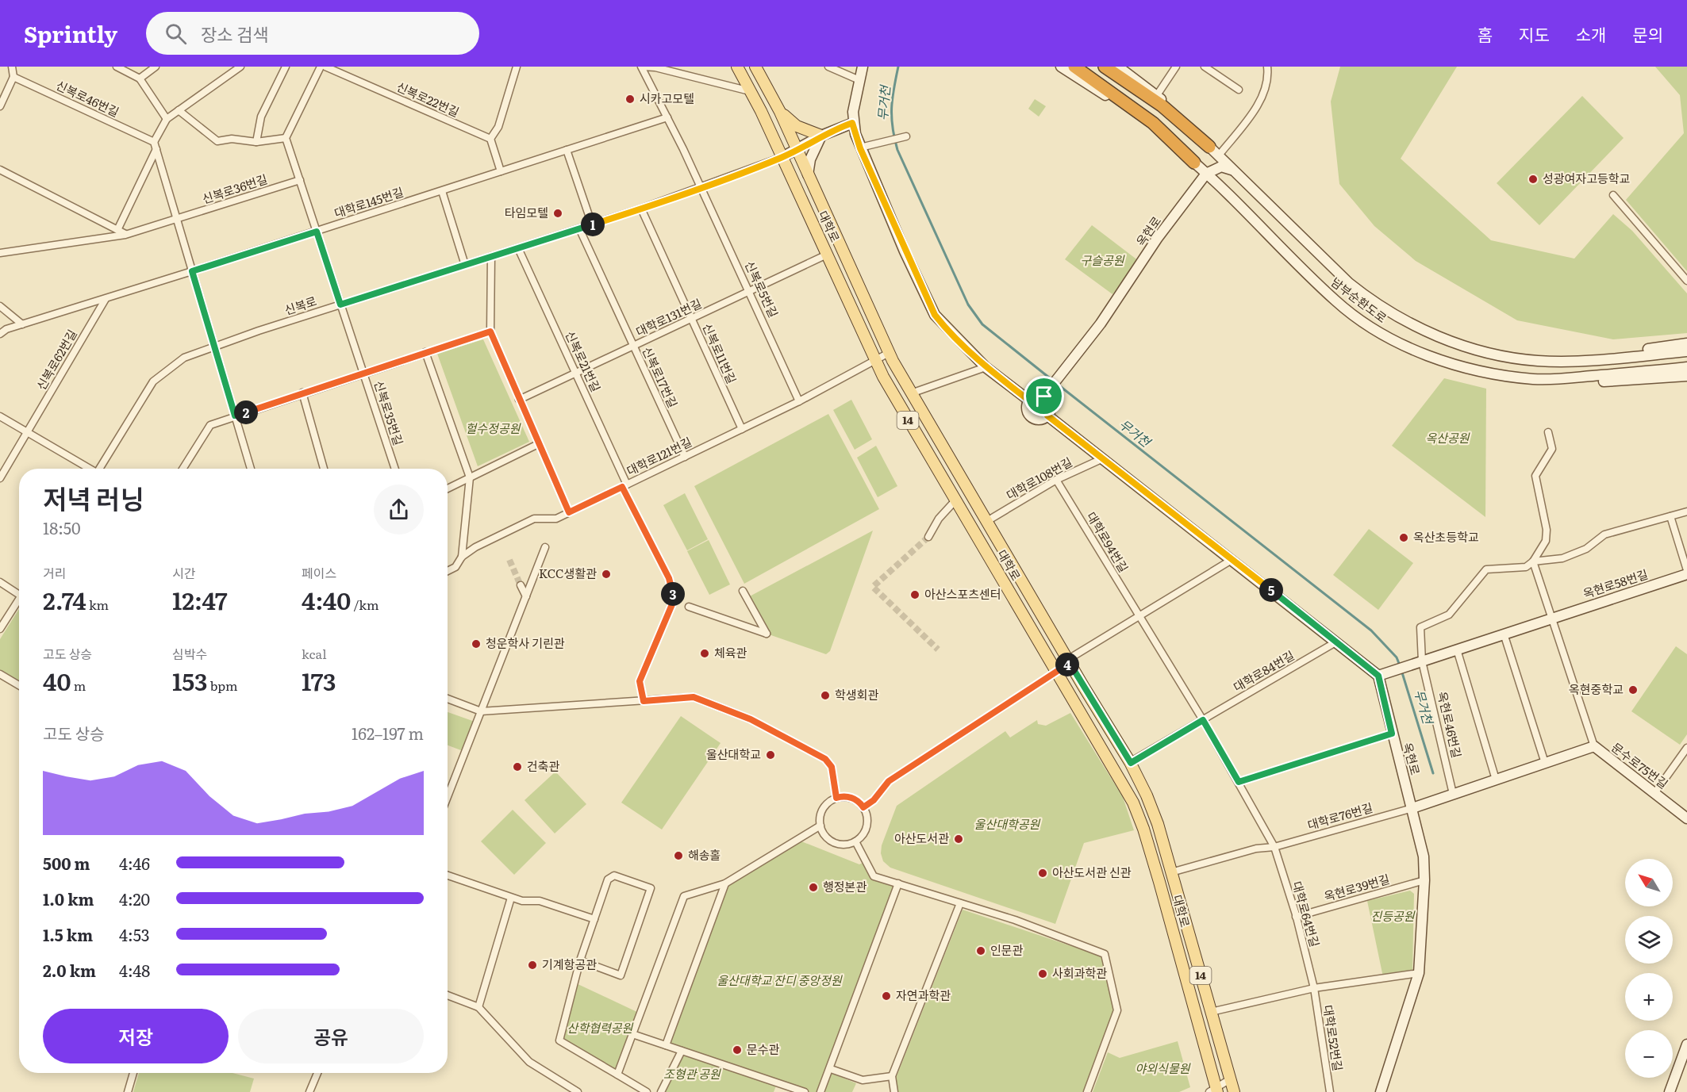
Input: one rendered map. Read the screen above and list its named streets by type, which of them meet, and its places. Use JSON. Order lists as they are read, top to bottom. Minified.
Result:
{"streets":{"main road":["대학로","옥현로","남부순환도로","14","옥현로58번길","문수로75번길"],"street":["신복로46번길","신복로22번길","신복로36번길","대학로145번길","신복로5번길","신복로","대학로131번길","신복로11번길","신복로62번길","신복로21번길","신복로17번길","신복로35번길","대학로121번길","대학로108번길","대학로94번길","대학로84번길","옥현로46번길","대학로76번길","옥현로39번길","대학로64번길","대학로52번길"]},"crossings":[["대학로145번길","신복로5번길"],["대학로145번길","신복로62번길"],["대학로","신복로"],["대학로","대학로131번길"],["대학로","대학로121번길"],["대학로","대학로108번길"],["대학로","대학로84번길"],["대학로","대학로76번길"],["옥현로","남부순환도로"],["옥현로","옥현로58번길"],["옥현로","대학로76번길"],["옥현로","옥현로39번길"],["신복로5번길","신복로"],["신복로5번길","대학로131번길"],["신복로5번길","대학로121번길"],["신복로","신복로11번길"],["신복로","신복로21번길"],["신복로","신복로17번길"],["신복로","신복로35번길"],["대학로131번길","신복로11번길"],["대학로131번길","신복로21번길"],["대학로131번길","신복로17번길"],["신복로11번길","대학로121번길"],["신복로21번길","대학로121번길"],["신복로17번길","대학로121번길"],["대학로108번길","대학로94번길"],["옥현로58번길","옥현로46번길"],["옥현로58번길","문수로75번길"],["대학로76번길","대학로64번길"],["옥현로39번길","대학로64번길"],["대학로64번길","대학로52번길"]],"water":["무거천"],"parks":["구슬공원","헐수정공원","옥산공원","울산대학공원","진등공원","울산대학교 잔디 중앙정원","산학협력공원","야외식물원","조형관 공원"],"places":["시카고모텔","성광여자고등학교","타임모텔","옥산초등학교","KCC생활관","아산스포츠센터","청운학사 기린관","체육관","옥현중학교","학생회관","울산대학교","건축관","아산도서관","해송홀","아산도서관 신관","행정본관","인문관","기계항공관","사회과학관","자연과학관","문수관"],"north":"top left","page":{"header":"Sprintly","search":"장소 검색","nav":["홈","지도","소개","문의"],"pins":["1","2","5","3","4"],"heading":["저녁 러닝","18:50"],"stats":[["거리","2.74 km"],["시간","12:47"],["페이스","4:40 /km"],["고도 상승","40 m"],["심박수","153 bpm"],["kcal","173"]],"chart":["고도 상승","162–197 m"],"list":[{"name":"500 m","note":"4:46"},{"name":"1.0 km","note":"4:20"},{"name":"1.5 km","note":"4:53"},{"name":"2.0 km","note":"4:48"}],"map_buttons":["+","−"],"buttons":["저장","공유"]}}
